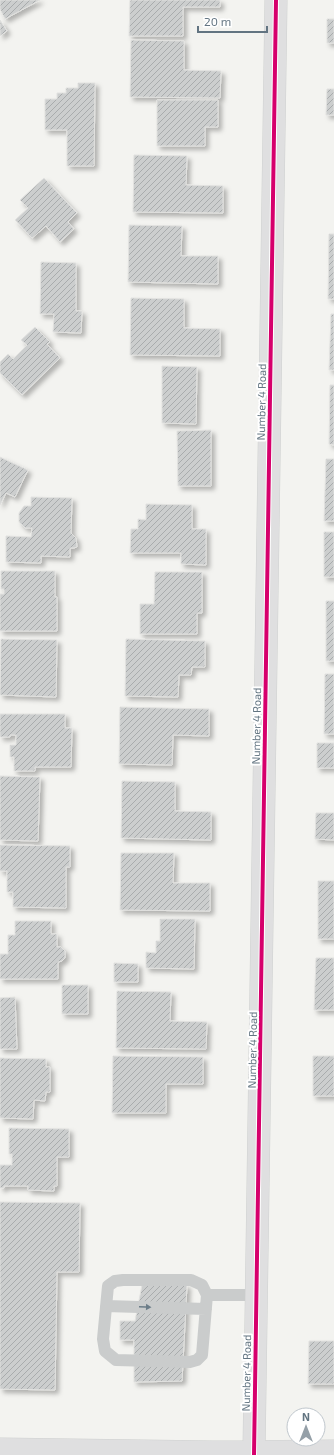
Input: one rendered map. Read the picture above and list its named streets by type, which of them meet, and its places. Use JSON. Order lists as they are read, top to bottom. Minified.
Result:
{"streets":{"main road":["Number 4 Road"]},"scale_bar":"20 m","north":"top"}
